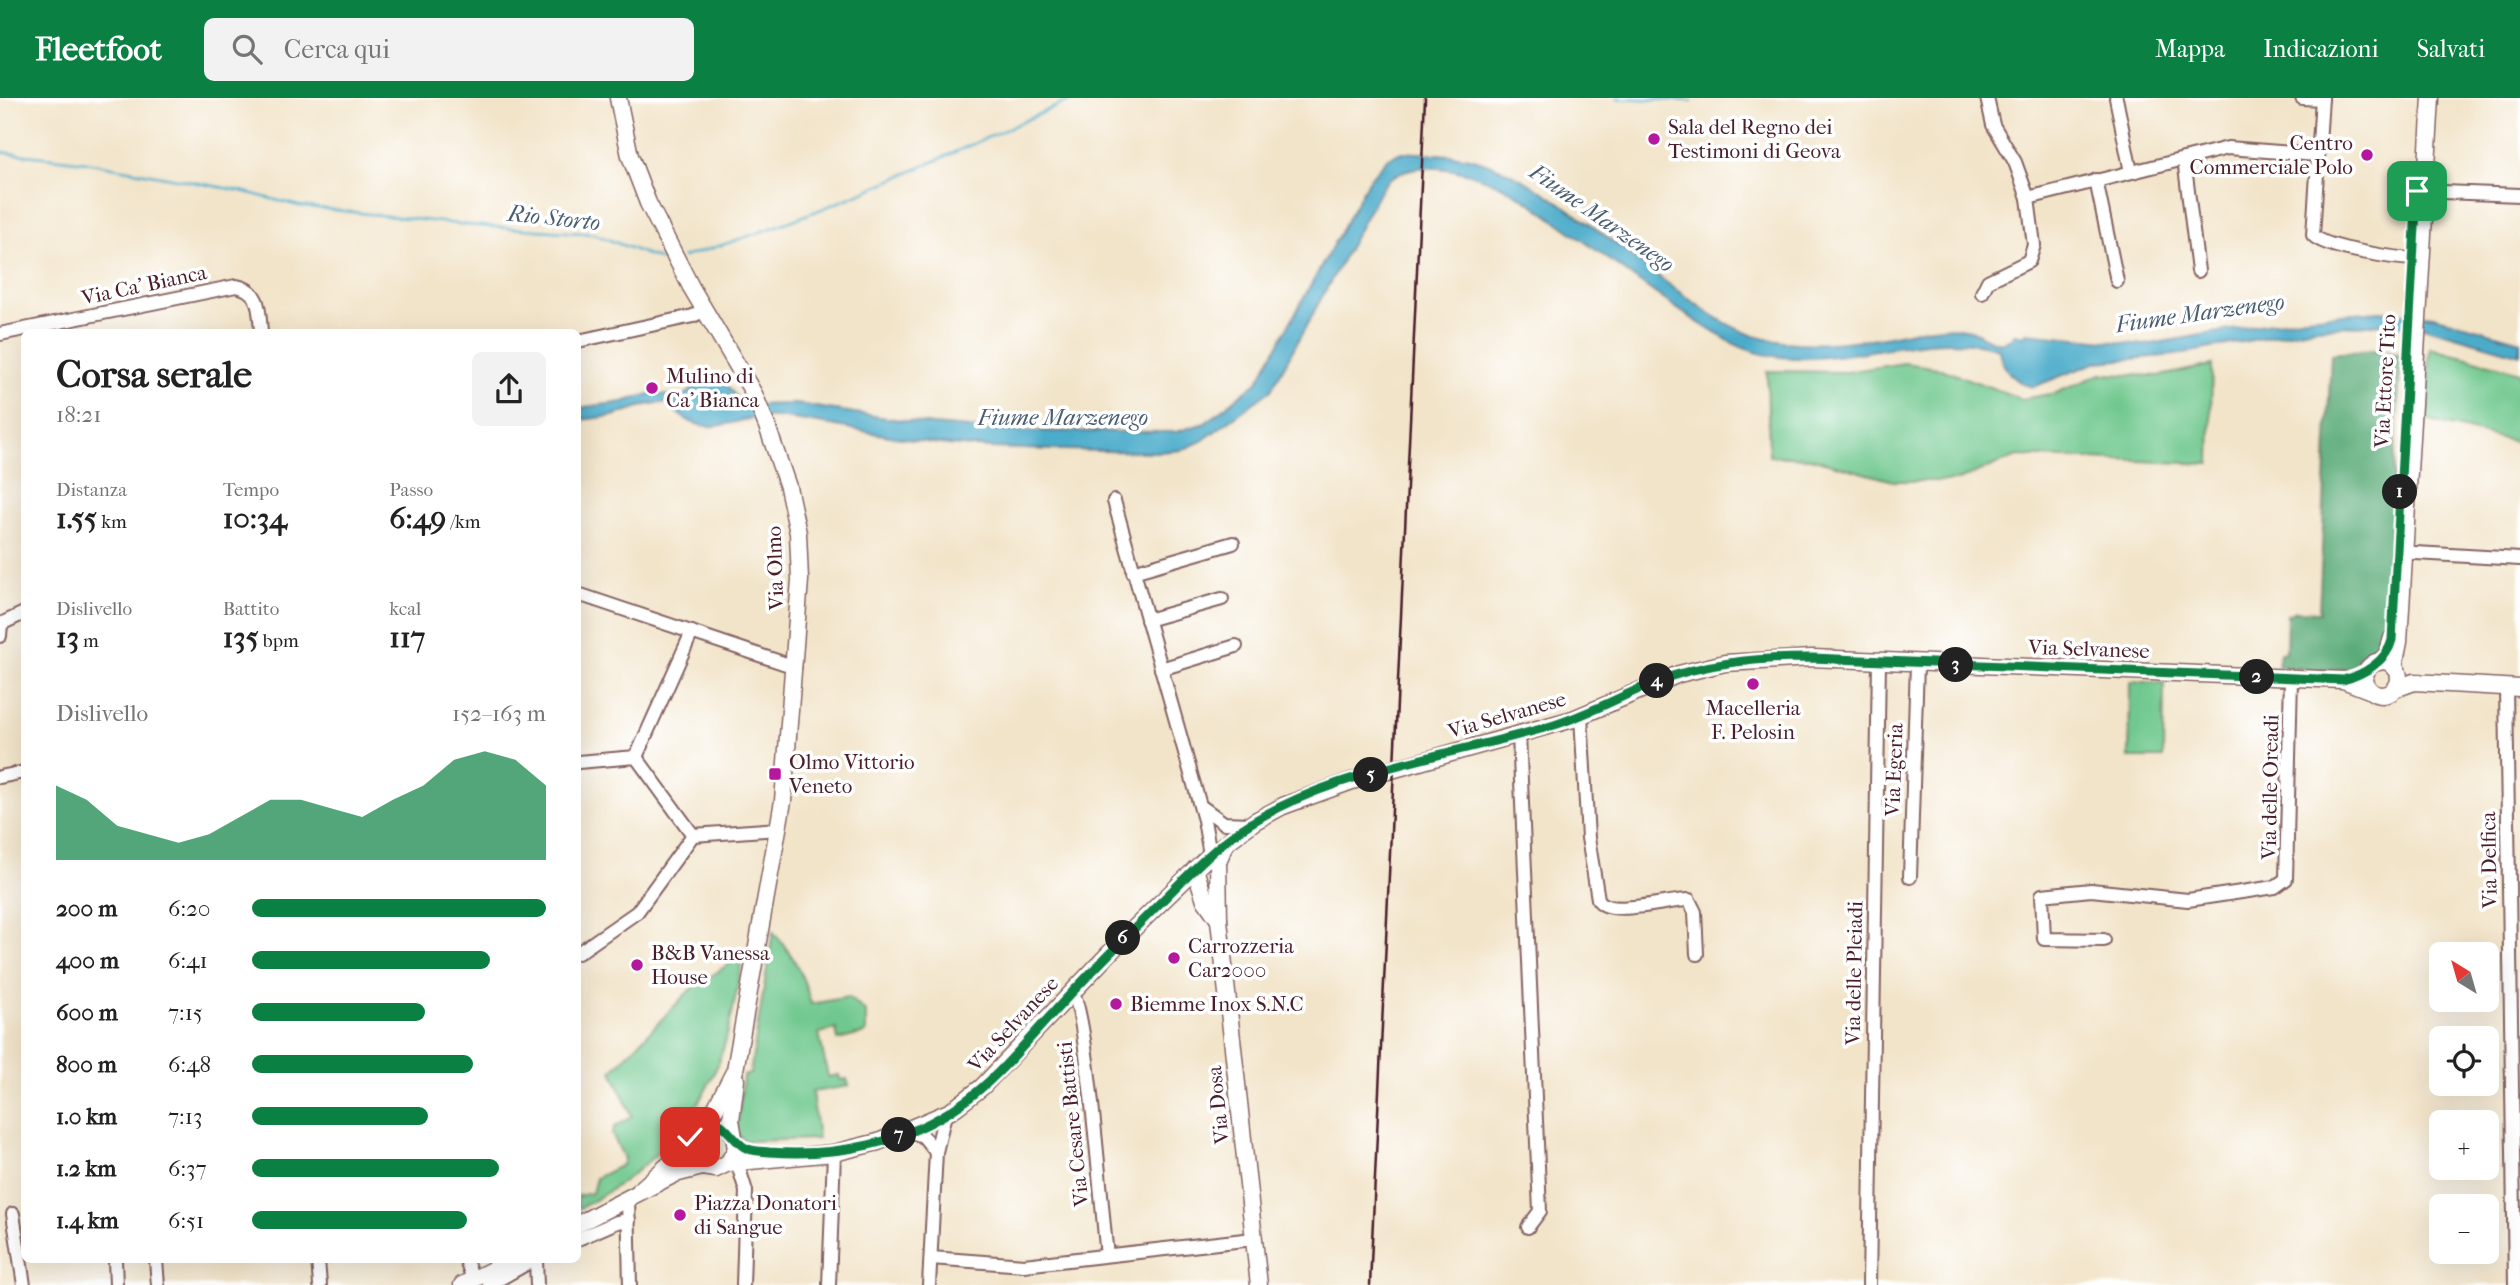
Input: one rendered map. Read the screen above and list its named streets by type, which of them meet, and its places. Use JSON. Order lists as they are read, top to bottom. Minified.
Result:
{"streets":{"street":["Via Ca' Bianca","Via Ettore Tito","Via Olmo","Via Selvanese","Via Egeria","Via delle Oreadi","Via Delfica","Via delle Pleiadi","Via Dosa","Via Cesare Battisti"]},"crossings":[["Via Ettore Tito","Via Selvanese"],["Via Olmo","Via Selvanese"],["Via Selvanese","Via Egeria"],["Via Selvanese","Via delle Oreadi"],["Via Selvanese","Via Delfica"],["Via Selvanese","Via delle Pleiadi"],["Via Selvanese","Via Cesare Battisti"]],"water":["Rio Storto","Fiume Marzenego"],"places":{"other":["Sala del Regno dei Testimoni di Geova","Centro Commerciale Polo","Mulino di Ca’ Bianca","Macelleria F. Pelosin","Carrozzeria Car2000","B&B Vanessa House","Biemme Inox S.N.C","Piazza Donatori di Sangue"],"transit":["Olmo Vittorio Veneto"]},"north":"top left","page":{"header":"Fleetfoot","search":"Cerca qui","nav":["Mappa","Indicazioni","Salvati"],"heading":["Corsa serale","18:21"],"stats":[["Distanza","1.55 km"],["Tempo","10:34"],["Passo","6:49 /km"],["Dislivello","13 m"],["Battito","135 bpm"],["kcal","117"]],"pins":["1","3","2","4","5","6","7"],"chart":["Dislivello","152–163 m"],"list":[{"name":"200 m","note":"6:20"},{"name":"400 m","note":"6:41"},{"name":"600 m","note":"7:15"},{"name":"800 m","note":"6:48"},{"name":"1.0 km","note":"7:13"},{"name":"1.2 km","note":"6:37"},{"name":"1.4 km","note":"6:51"}],"map_buttons":["+","−"]}}
